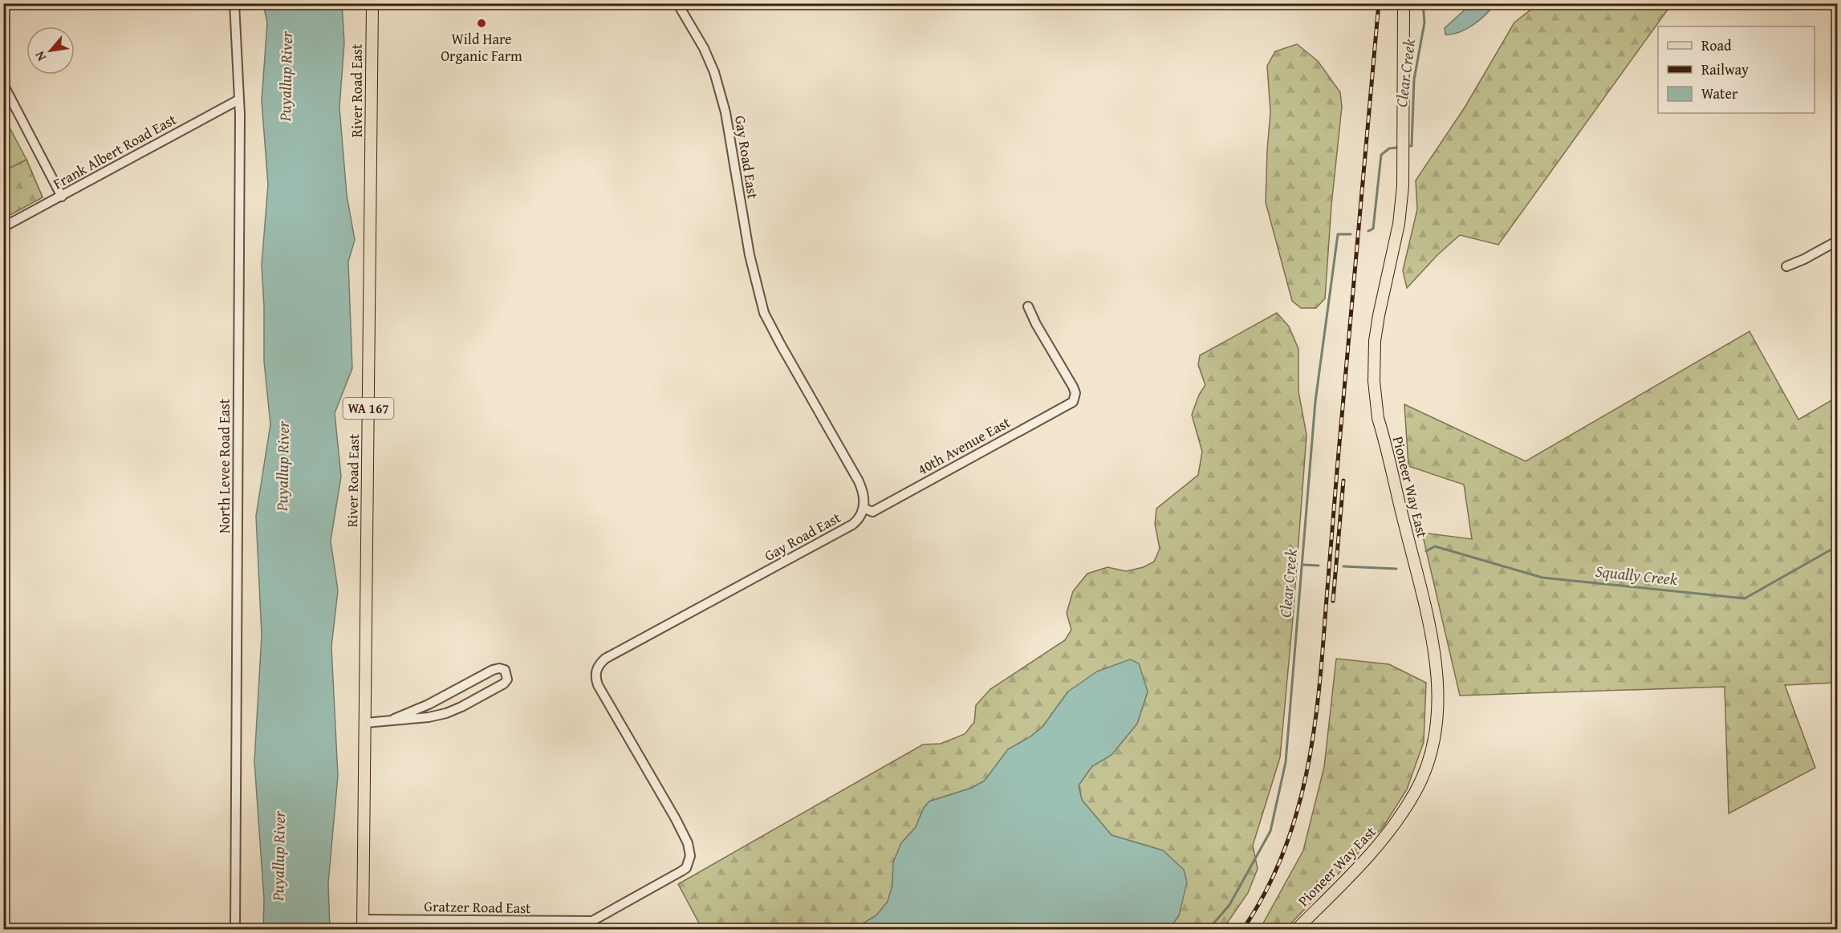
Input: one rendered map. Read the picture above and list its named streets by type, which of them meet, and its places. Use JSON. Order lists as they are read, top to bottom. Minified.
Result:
{"streets":{"main road":["River Road East","WA 167","Pioneer Way East"],"street":["Frank Albert Road East","Gay Road East","40th Avenue East","North Levee Road East","Gratzer Road East"]},"crossings":[["River Road East","Gratzer Road East"],["Frank Albert Road East","North Levee Road East"],["Gay Road East","40th Avenue East"],["Gay Road East","Gratzer Road East"]],"water":["Clear Creek","Puyallup River","Squally Creek"],"places":["Wild Hare Organic Farm"],"legend":["Road","Railway","Water"],"north":"bottom left"}
